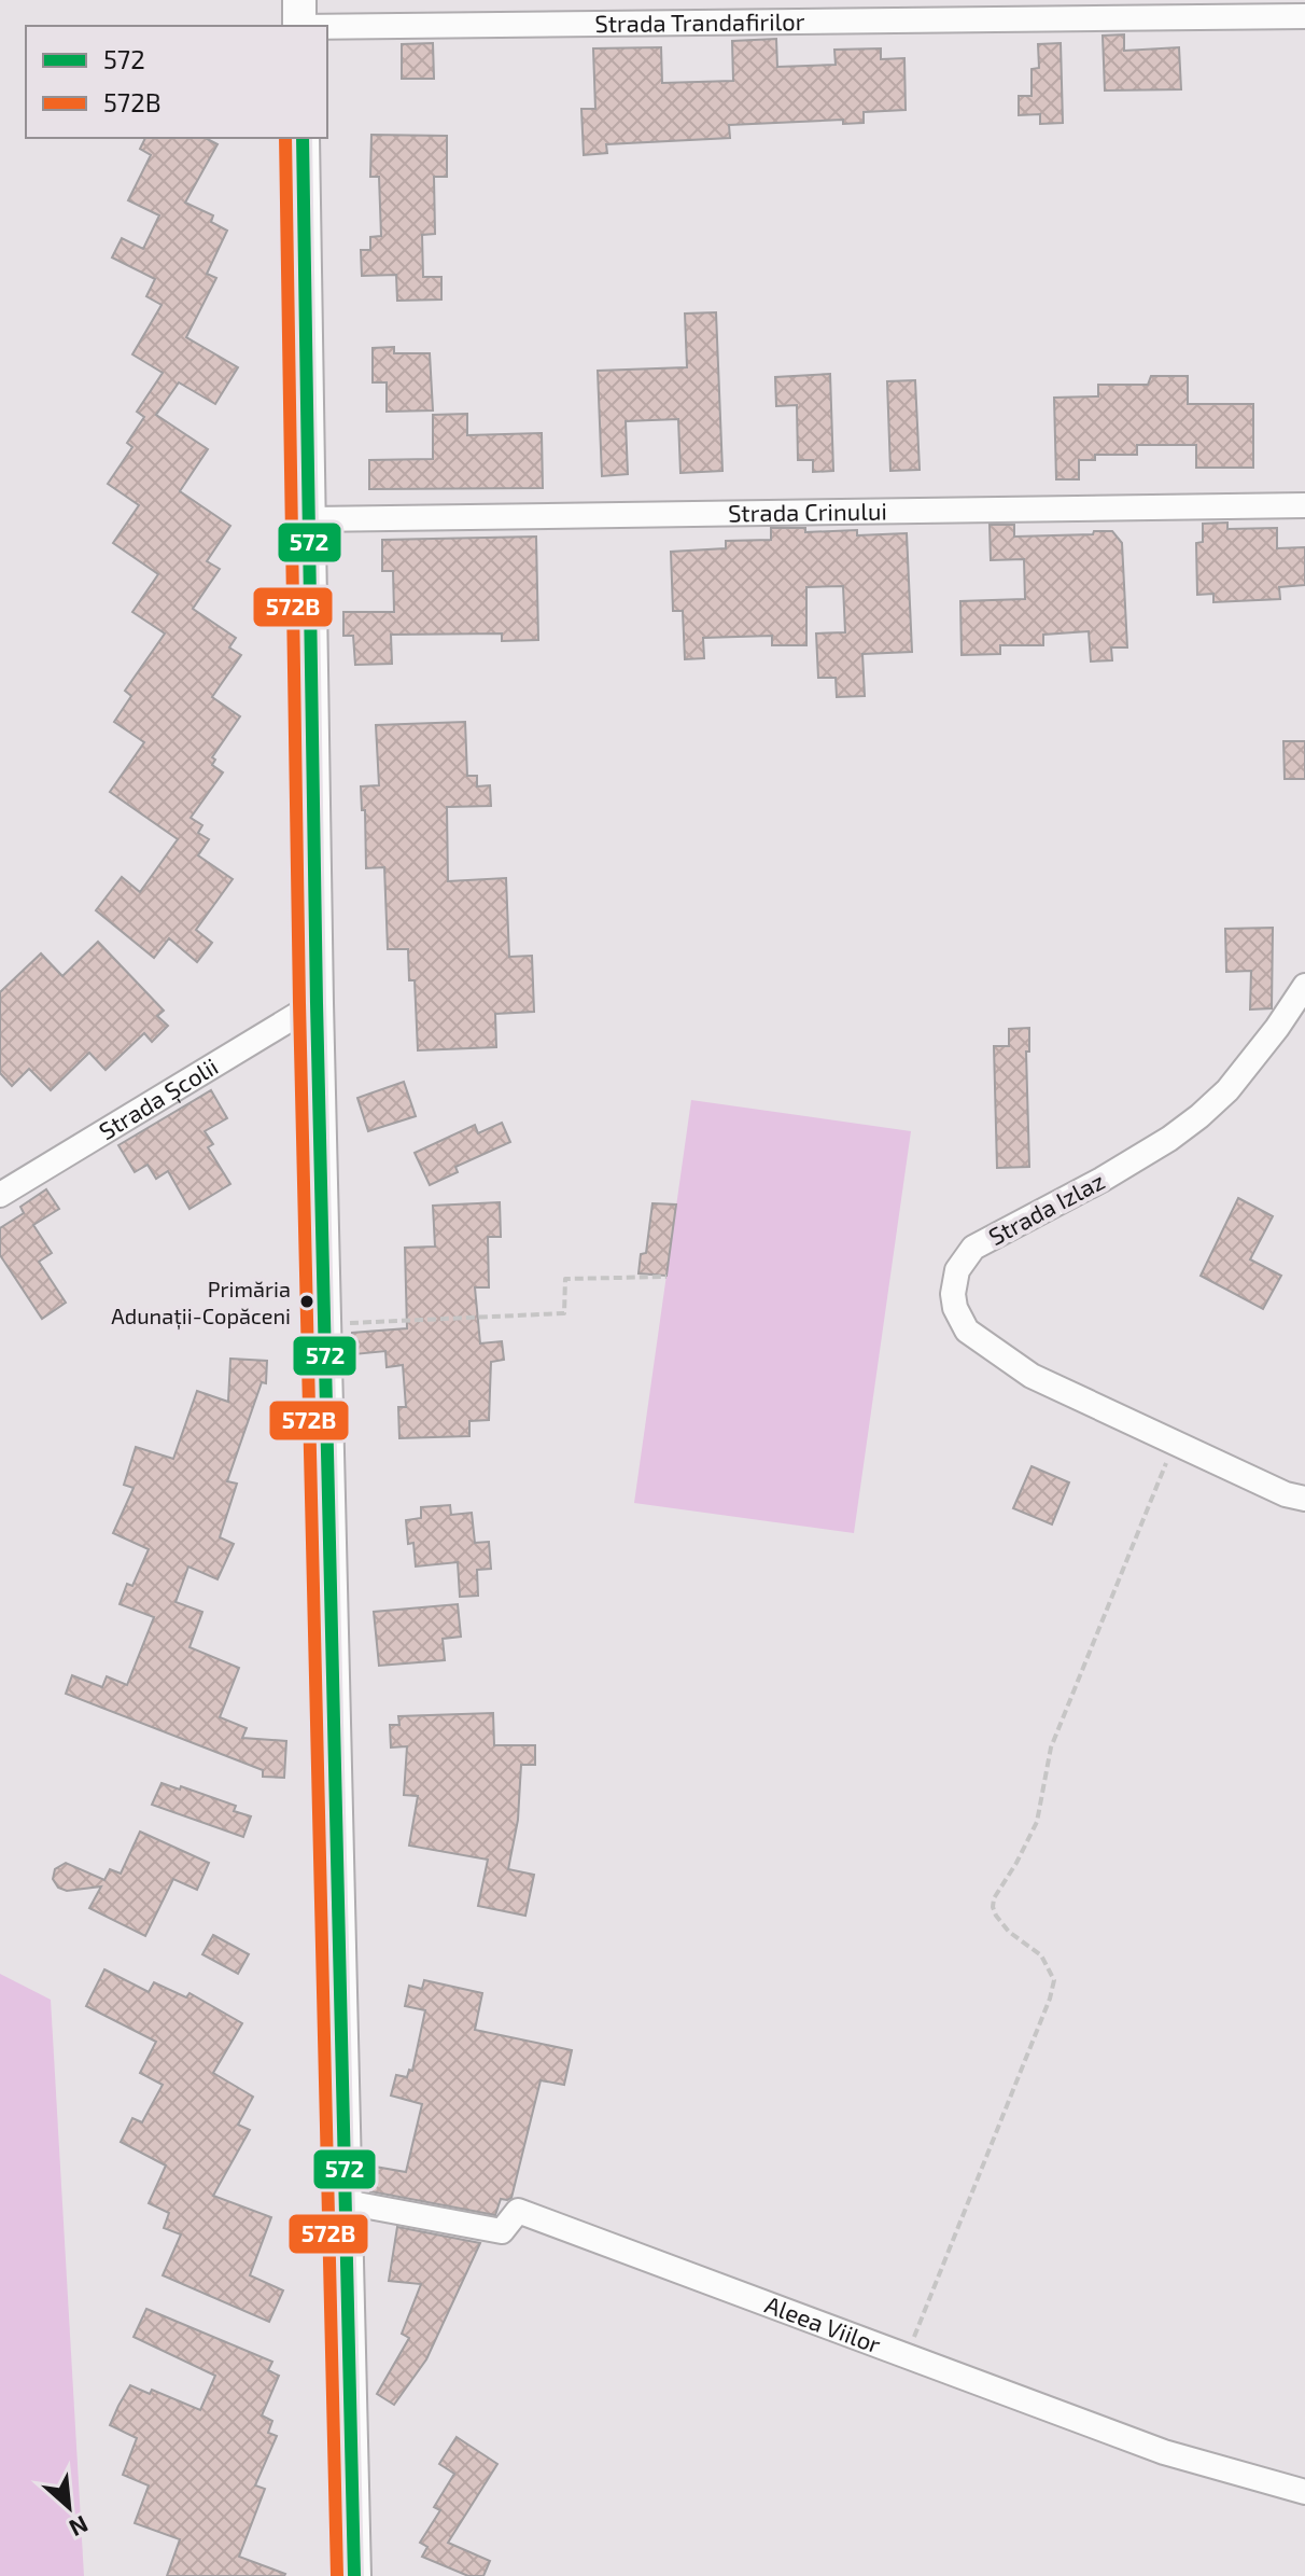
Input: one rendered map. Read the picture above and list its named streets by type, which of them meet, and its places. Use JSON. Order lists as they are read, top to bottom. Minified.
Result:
{"streets":{"street":["Strada Trandafirilor","Strada Crinului","Strada Școlii","Strada Izlaz","Aleea Viilor"]},"places":["Primăria Adunații-Copăceni"],"lines":["transit line 572","transit line 572B"],"legend":["572","572B"],"north":"bottom right"}
